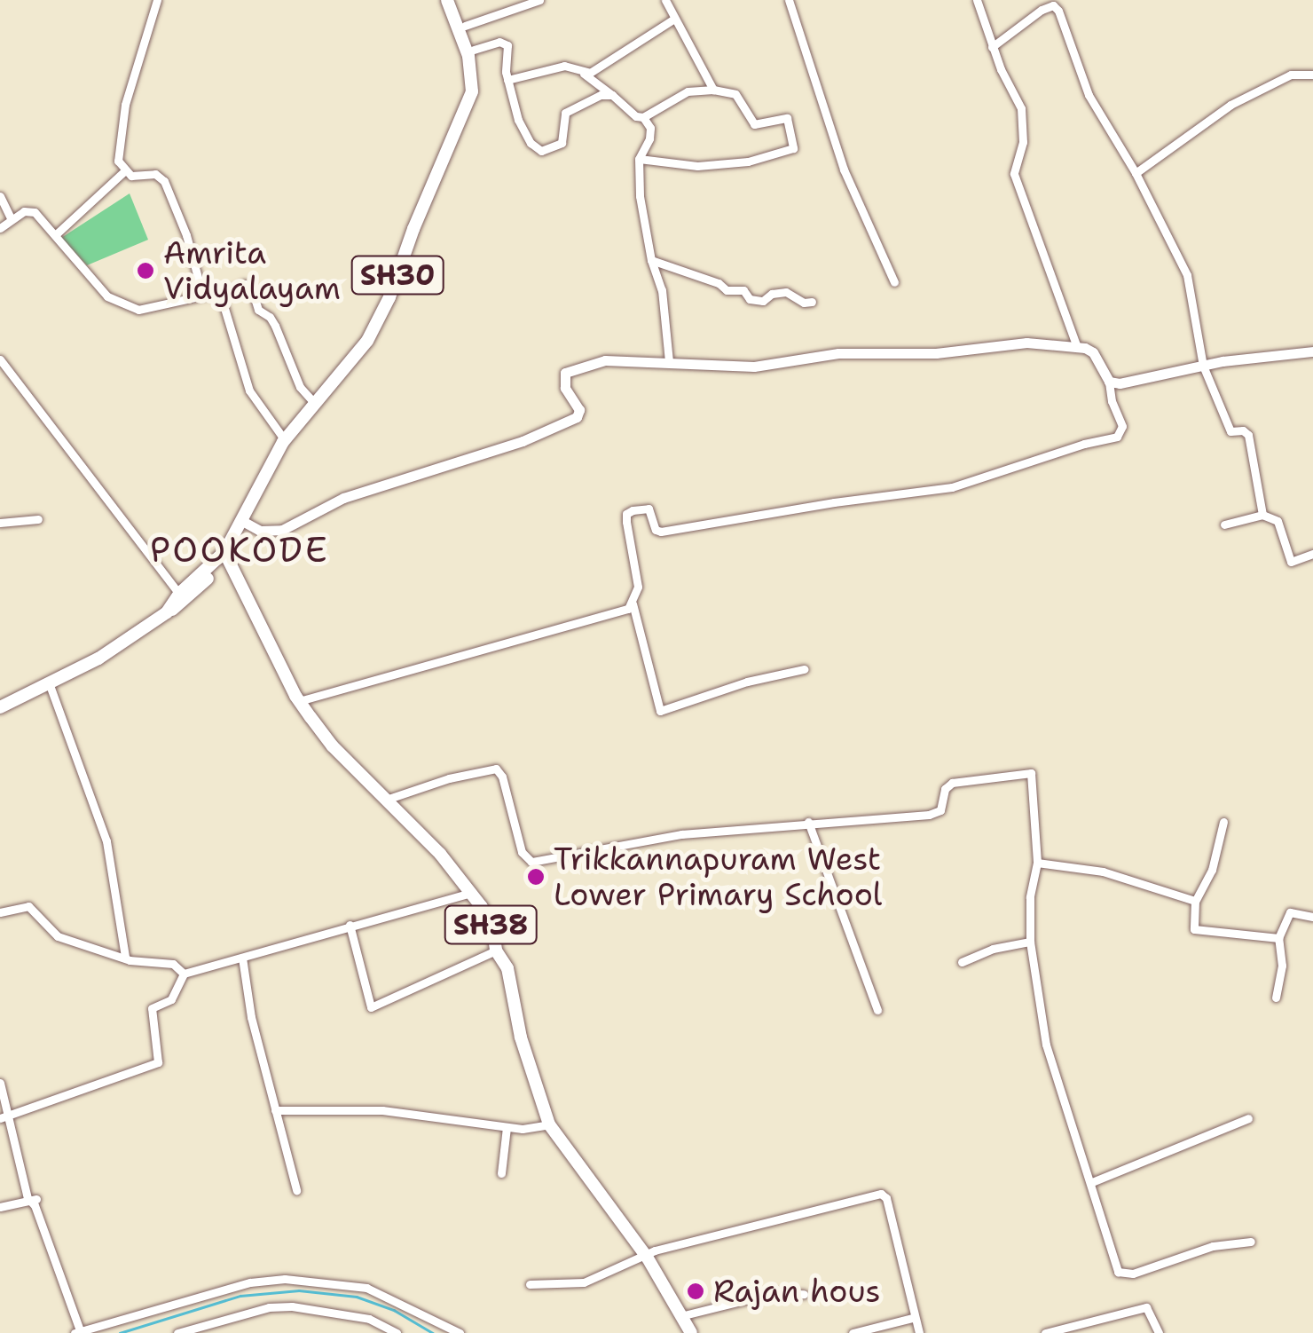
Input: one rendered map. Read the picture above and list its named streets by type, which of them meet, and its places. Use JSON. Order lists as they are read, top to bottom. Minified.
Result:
{"streets":{"main road":["SH30","SH38"]},"crossings":[["SH30","SH38"]],"districts":["POOKODE"],"places":["Amrita Vidyalayam","Trikkannapuram West Lower Primary School","Rajan hous"]}
